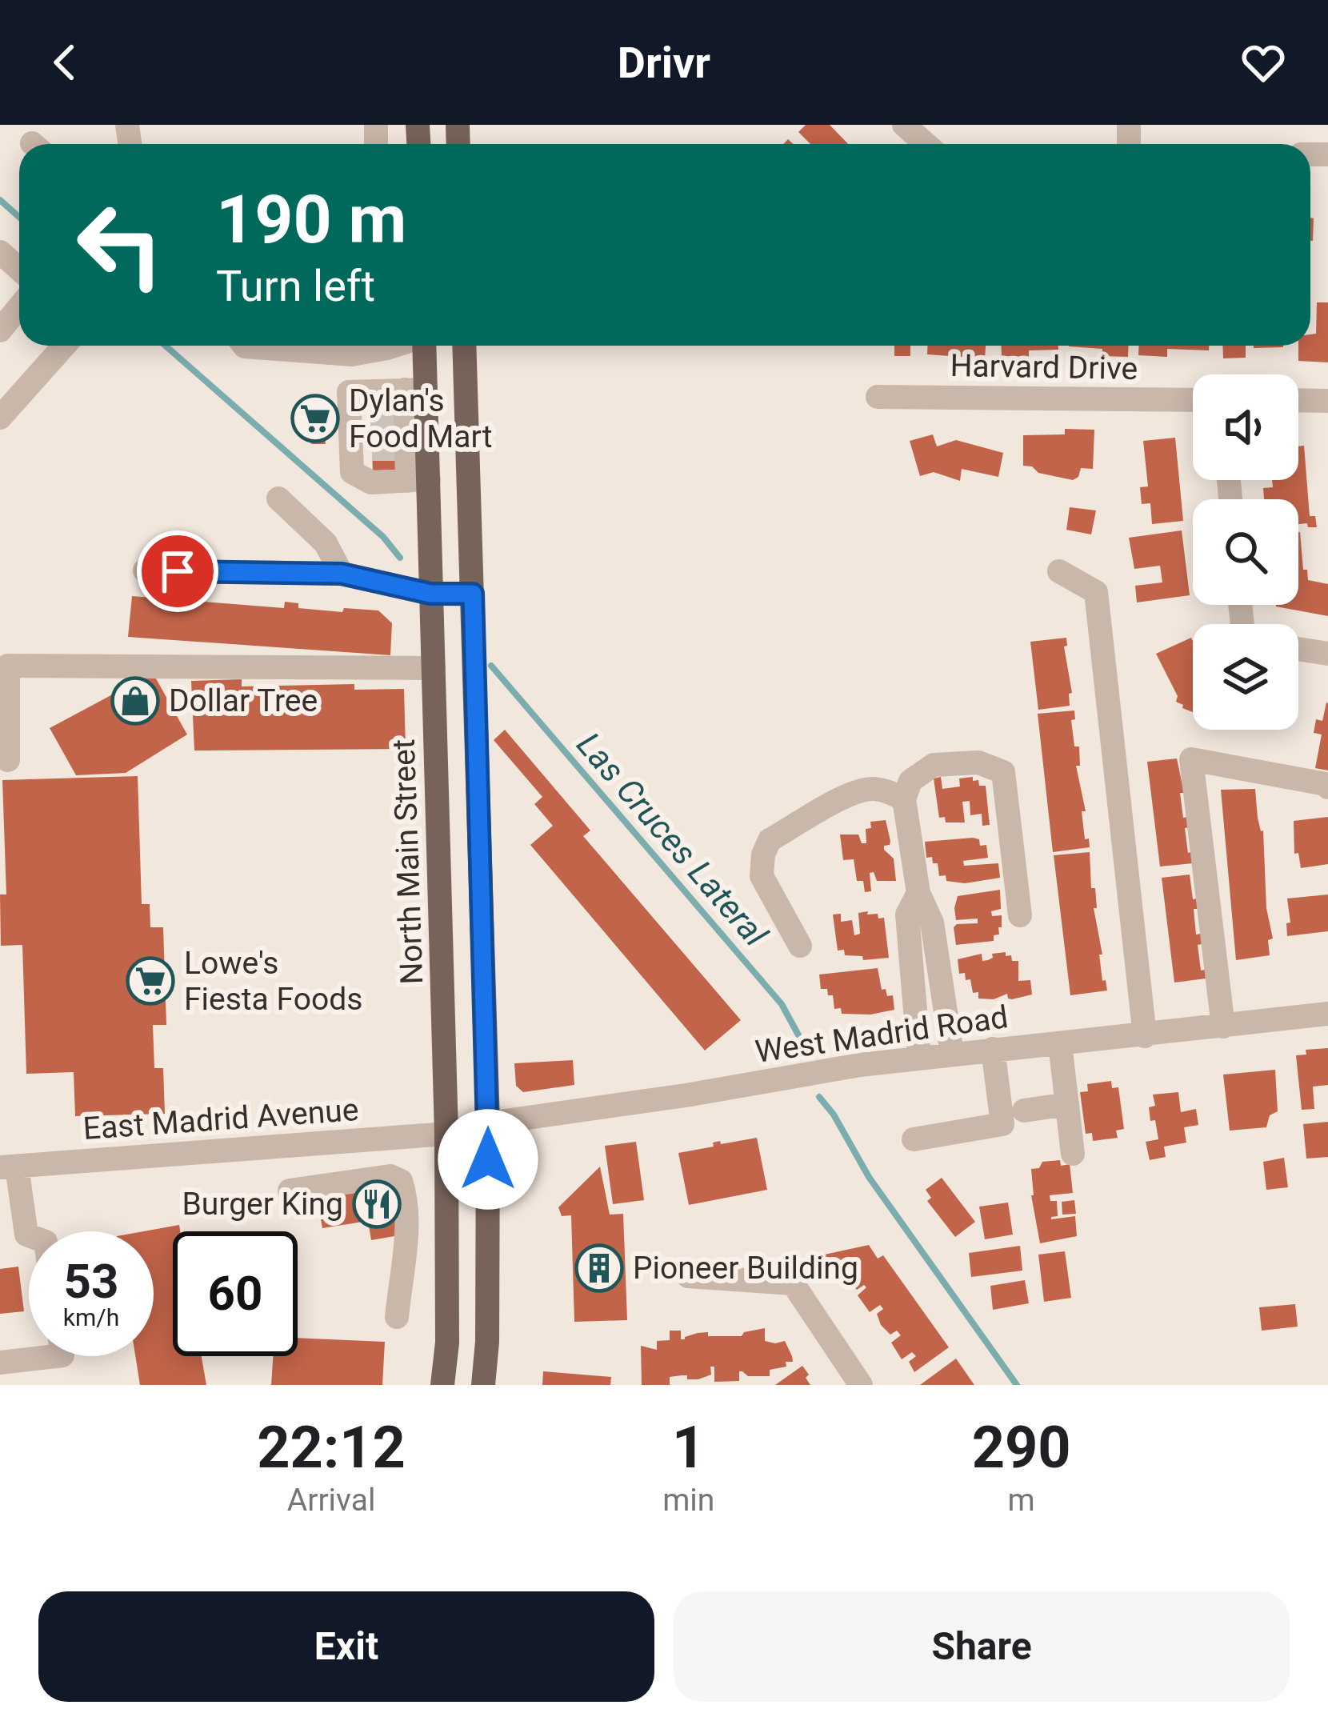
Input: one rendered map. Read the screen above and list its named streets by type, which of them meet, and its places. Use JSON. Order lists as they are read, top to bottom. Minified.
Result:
{"streets":{"main road":["North Main Street"],"street":["Harvard Drive","West Madrid Road","East Madrid Avenue"]},"crossings":[["North Main Street","West Madrid Road"],["North Main Street","East Madrid Avenue"],["West Madrid Road","East Madrid Avenue"]],"water":["Las Cruces Lateral"],"places":{"supermarket":["Dylan's Food Mart","Lowe's Fiesta Foods"],"shop":["Dollar Tree"],"restaurant":["Burger King"],"building":["Pioneer Building"]},"page":{"header":"Drivr","turn":["190 m","Turn left"],"speed":"53 km/h","limit":"60","eta":["22:12","Arrival","1","min","290","m"],"buttons":["Exit","Share"]}}
